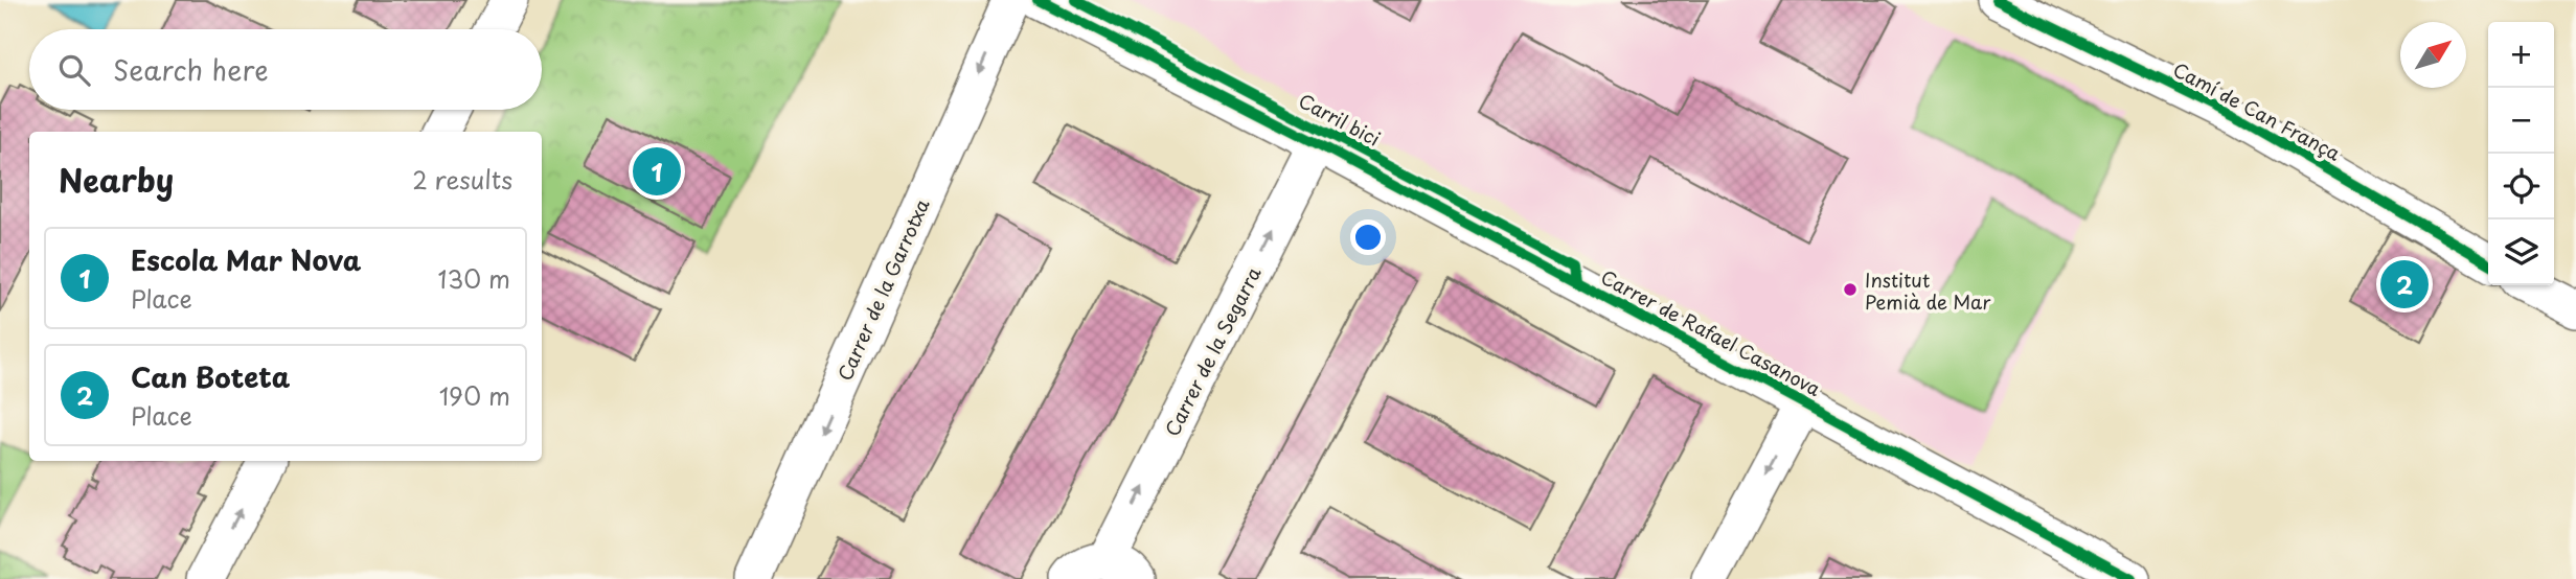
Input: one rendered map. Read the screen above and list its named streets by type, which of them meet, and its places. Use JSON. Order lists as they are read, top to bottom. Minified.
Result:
{"streets":{"street":["Camí de Can França","Carrer de la Garrotxa","Carrer de Rafael Casanova","Carrer de la Segarra"],"cycle path":["Carril bici"]},"crossings":[["Carrer de Rafael Casanova","Carrer de la Segarra"]],"one_way":["Carrer de la Garrotxa","Carrer de la Segarra"],"places":["Institut Pemià de Mar"],"north":"top right","page":{"map_buttons":["+","−"],"search":"Search here","heading":["Nearby","2 results"],"pins":["1","2"],"list":[{"mark":"1","name":"Escola Mar Nova","note":"Place","value":"130 m"},{"mark":"2","name":"Can Boteta","note":"Place","value":"190 m"}]}}
